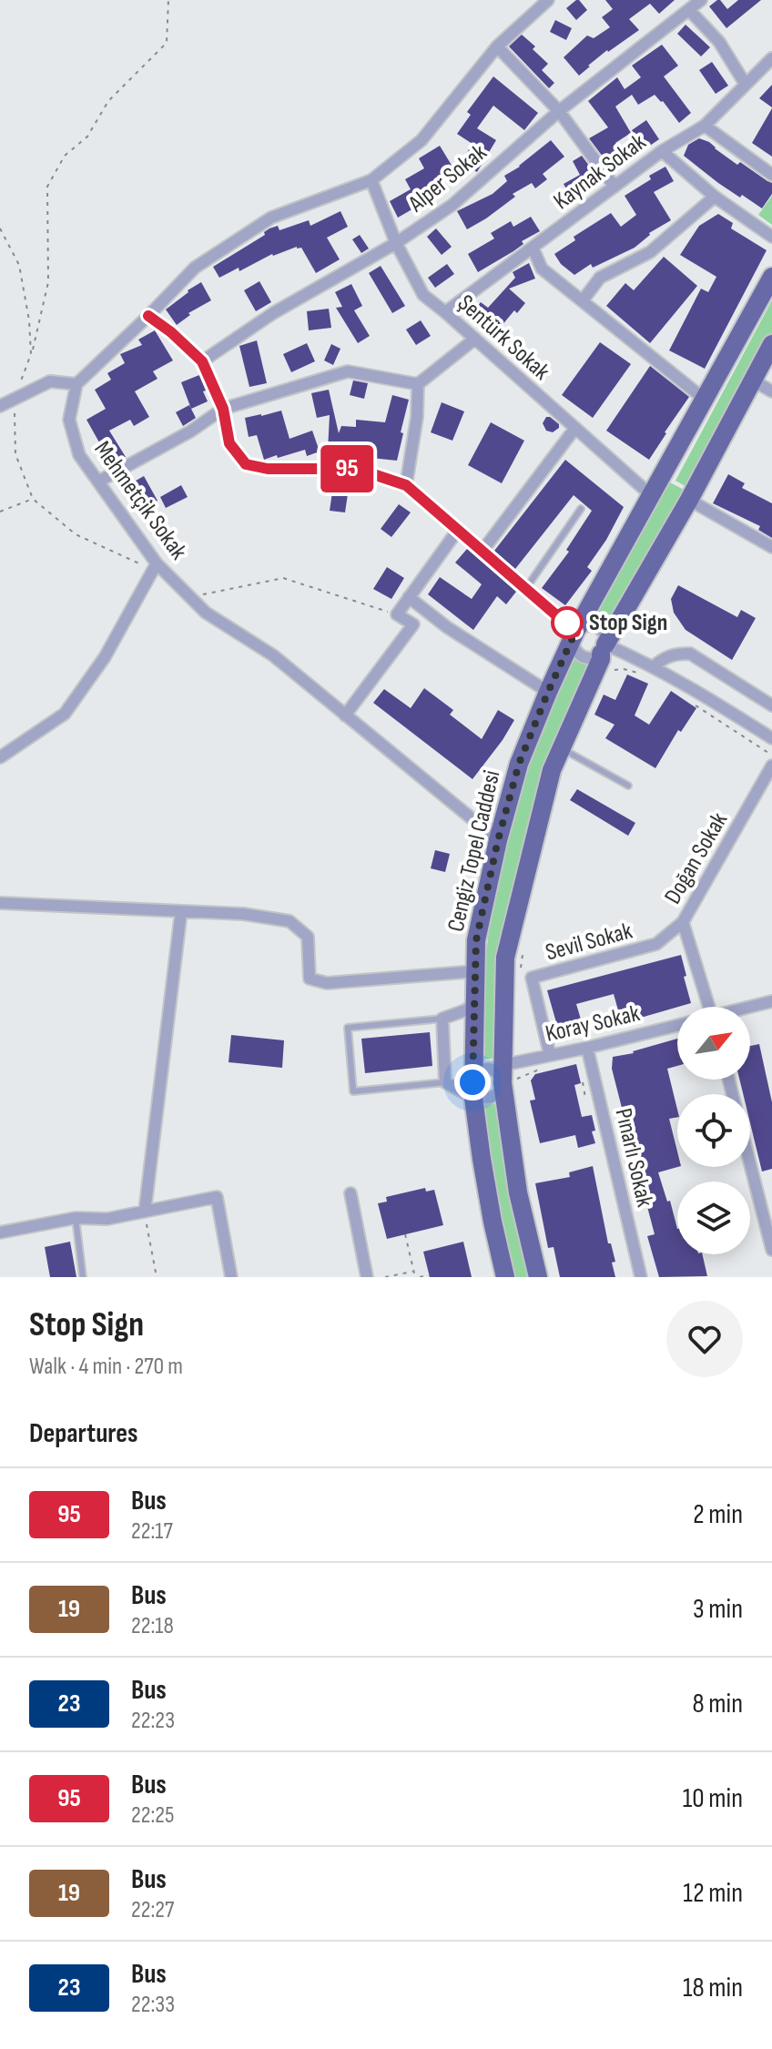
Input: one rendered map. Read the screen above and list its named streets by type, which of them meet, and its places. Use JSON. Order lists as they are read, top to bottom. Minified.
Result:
{"streets":{"main road":["Cengiz Topel Caddesi"],"street":["Kaynak Sokak","Alper Sokak","Şentürk Sokak","Mehmetçik Sokak","Doğan Sokak","Sevil Sokak","Koray Sokak","Pınarlı Sokak"]},"crossings":[["Kaynak Sokak","Şentürk Sokak"],["Alper Sokak","Şentürk Sokak"],["Şentürk Sokak","Cengiz Topel Caddesi"],["Mehmetçik Sokak","Cengiz Topel Caddesi"],["Cengiz Topel Caddesi","Koray Sokak"],["Doğan Sokak","Sevil Sokak"],["Sevil Sokak","Koray Sokak"],["Koray Sokak","Pınarlı Sokak"]],"places":["Stop Sign"],"lines":["bus line 95"],"north":"top right","page":{"on_map":"95","heading":[["Stop Sign","Walk · 4 min · 270 m"],"Departures"],"list":[{"mark":"95","name":"Bus","note":"22:17","value":"2 min"},{"mark":"19","name":"Bus","note":"22:18","value":"3 min"},{"mark":"23","name":"Bus","note":"22:23","value":"8 min"},{"mark":"95","name":"Bus","note":"22:25","value":"10 min"},{"mark":"19","name":"Bus","note":"22:27","value":"12 min"},{"mark":"23","name":"Bus","note":"22:33","value":"18 min"}]}}
